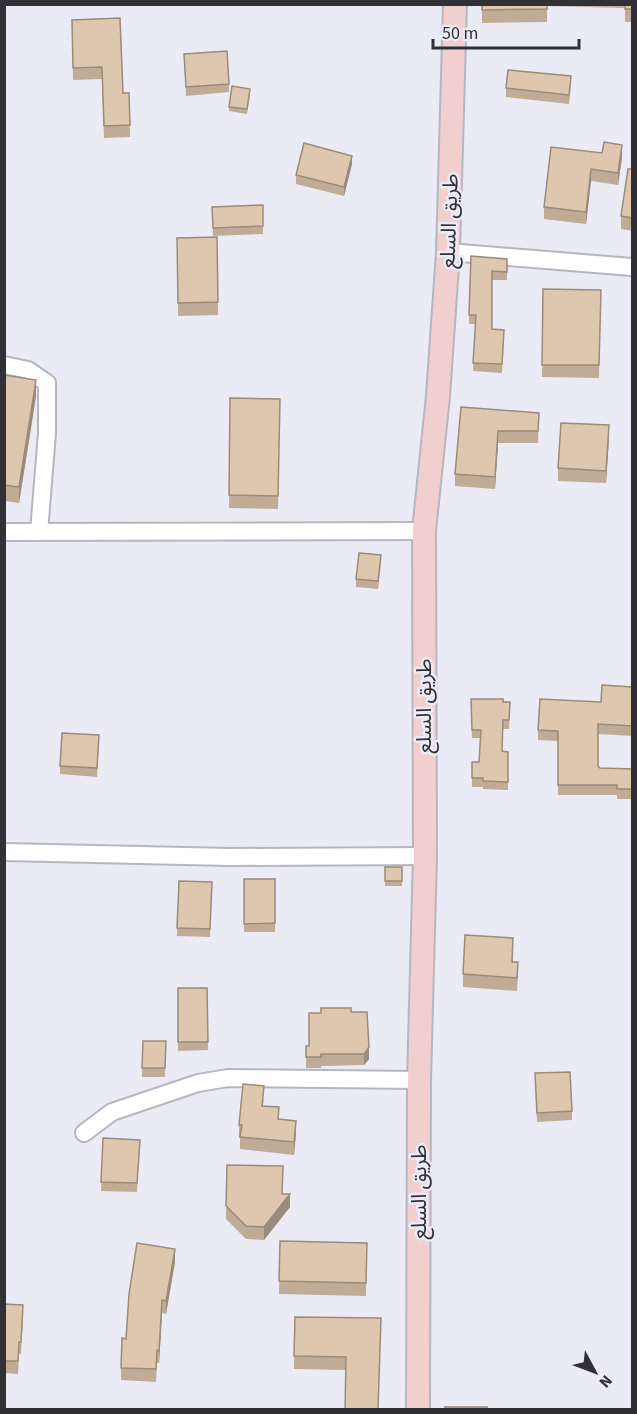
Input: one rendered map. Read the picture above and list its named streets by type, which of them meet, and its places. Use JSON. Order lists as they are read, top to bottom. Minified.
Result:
{"streets":{"street":["طريق السلع"]},"scale_bar":"50 m","north":"bottom right"}
